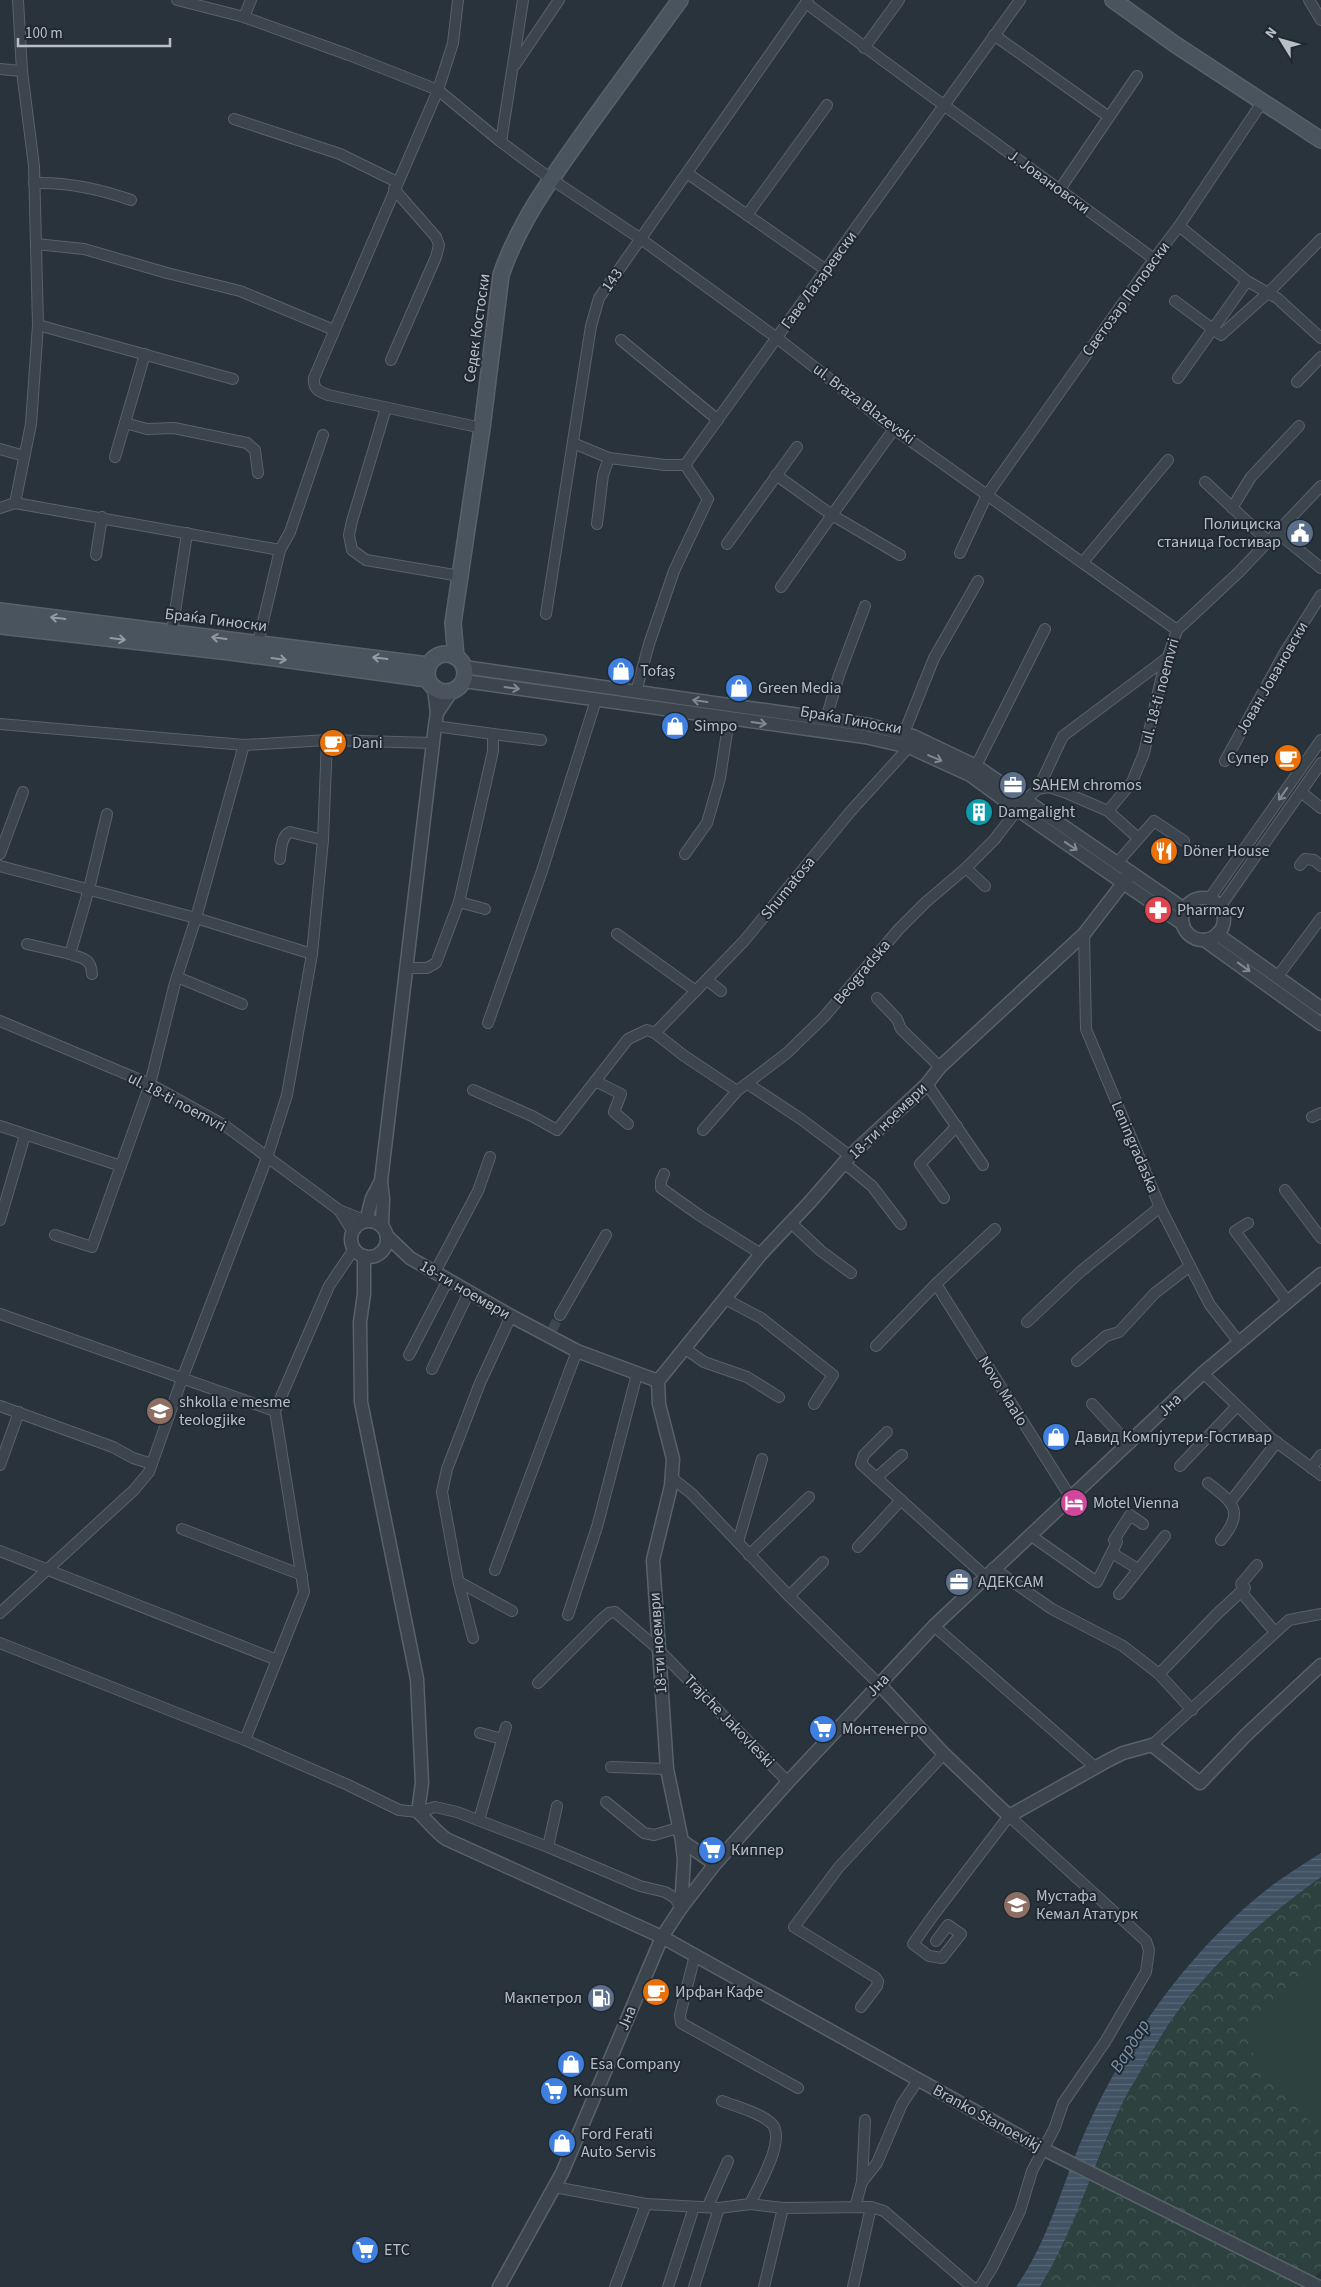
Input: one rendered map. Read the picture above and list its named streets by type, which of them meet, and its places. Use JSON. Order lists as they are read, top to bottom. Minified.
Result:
{"streets":{"main road":["Седек Костоски","Браќа Гиноски"],"street":["Ј. Јовановски","143","Гаве Лазаревски","Светозар Поповски","ul. Braza Blazevski","Јован Јовановски","ul. 18-ti noemvri","Shumatosa","Beogradska","18-ти ноември","Leningradaska","Novo Maalo","Јна","Trajche Jakovleski","Branko Stanoevikj"]},"crossings":[["Ј. Јовановски","143"],["Ј. Јовановски","Гаве Лазаревски"],["Ј. Јовановски","Светозар Поповски"],["143","ul. Braza Blazevski"],["Гаве Лазаревски","ul. Braza Blazevski"],["Светозар Поповски","ul. Braza Blazevski"],["Седек Костоски","ul. Braza Blazevski"],["ul. Braza Blazevski","ul. 18-ti noemvri"],["Браќа Гиноски","Shumatosa"],["Браќа Гиноски","Beogradska"],["Браќа Гиноски","18-ти ноември"],["18-ти ноември","Leningradaska"],["18-ти ноември","Јна"],["18-ти ноември","Trajche Jakovleski"],["Leningradaska","Јна"],["Novo Maalo","Јна"],["Јна","Trajche Jakovleski"],["Јна","Branko Stanoevikj"]],"water":["Вардар"],"places":{"public building":["Полициска станица Гостивар"],"shop":["Tofaş","Green Media","Simpo","Давид Компјутери-Гостивар","Esa Company","Ford Ferati Auto Servis"],"cafe":["Dani","Супер","Ирфан Кафе"],"office":["SAHEM chromos","АДЕКСАМ"],"building":["Damgalight"],"restaurant":["Döner House"],"pharmacy":["Pharmacy"],"school or university":["shkolla e mesme teologjike","Мустафа Кемал Ататурк"],"hotel":["Motel Vienna"],"supermarket":["Монтенегро","Киппер","Konsum","ETC"],"fuel station":["Макпетрол"]},"scale_bar":"100 m","north":"top left"}
